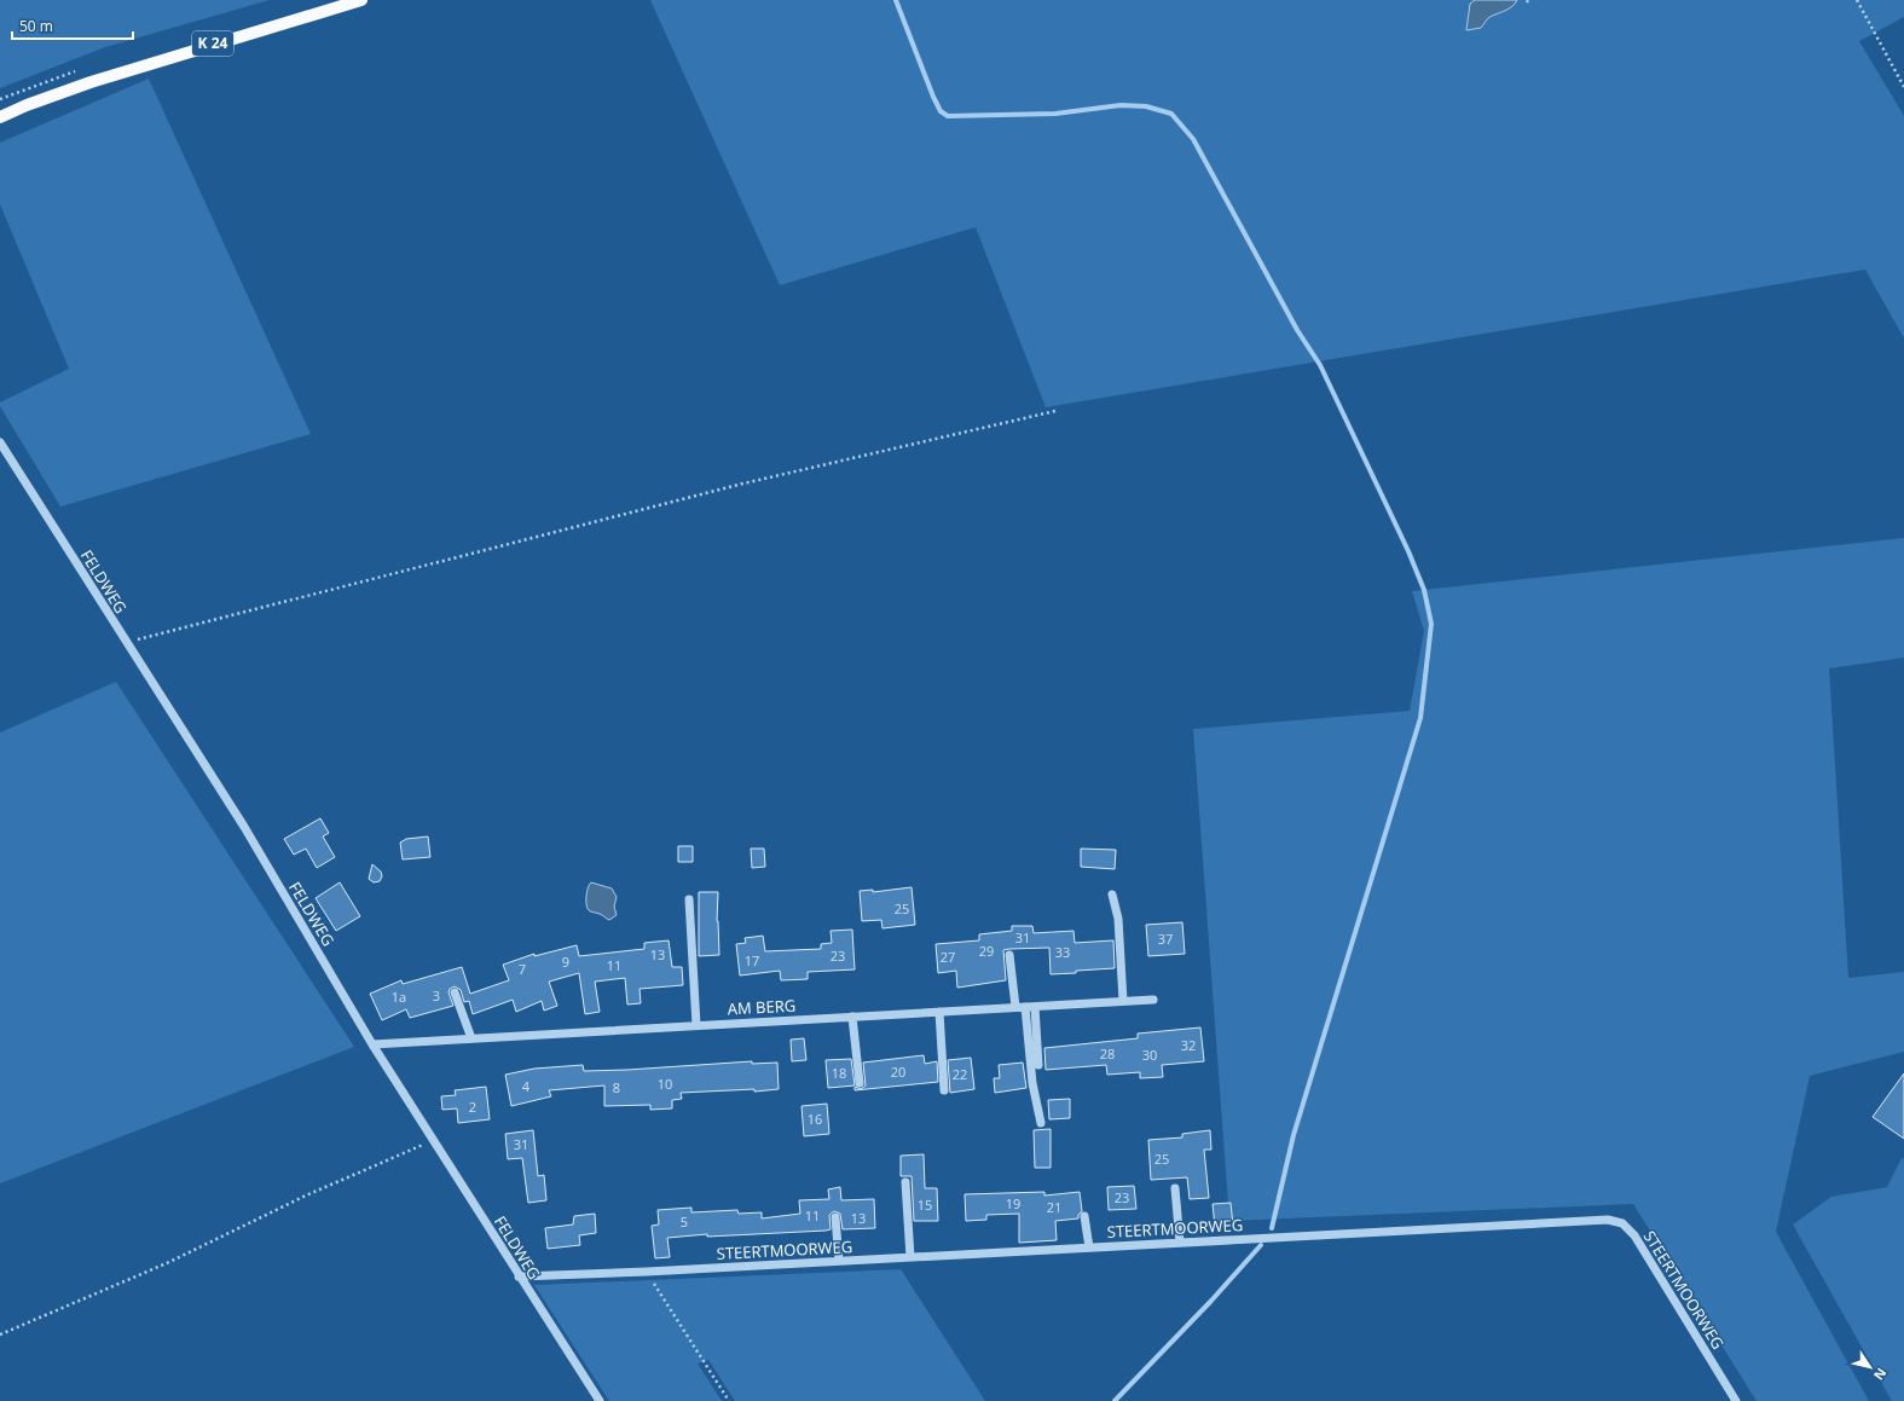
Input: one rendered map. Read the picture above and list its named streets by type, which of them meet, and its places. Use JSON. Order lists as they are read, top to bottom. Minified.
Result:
{"streets":{"main road":["K 24"],"street":["FELDWEG","AM BERG","STEERTMOORWEG"]},"crossings":[["FELDWEG","AM BERG"],["FELDWEG","STEERTMOORWEG"]],"house_numbers":["25","31","37","29","33","13","23","27","17","9","11","7","3","1a","32","28","30","20","18","22","10","4","8","2","16","31","25","23","19","15","21","11","13","5"],"scale_bar":"50 m","north":"bottom right"}
